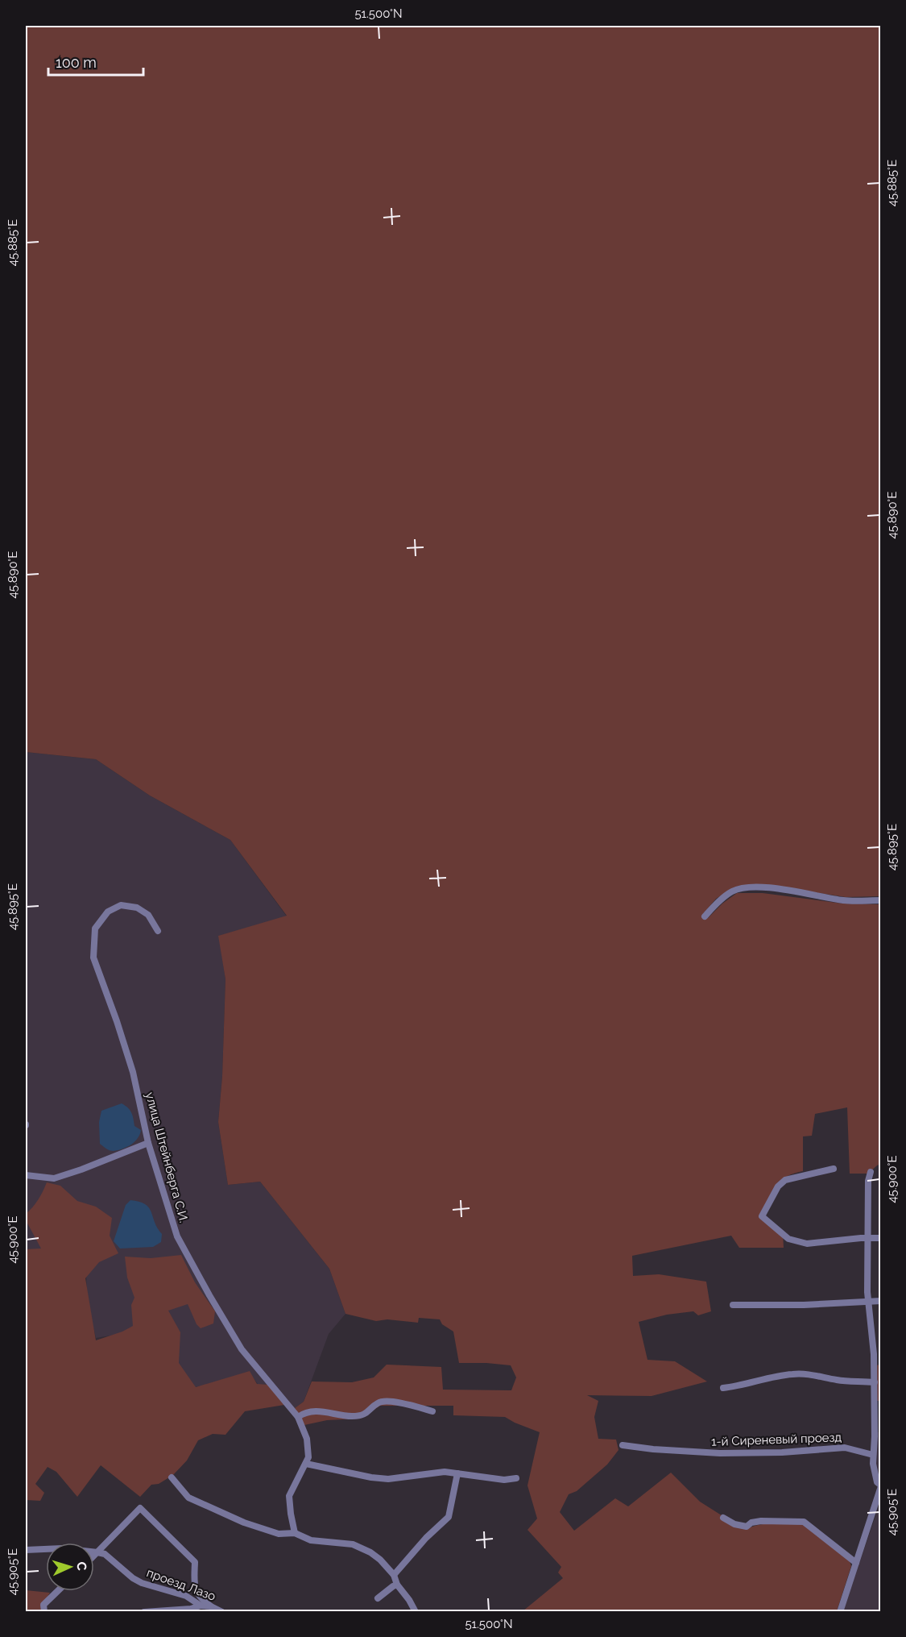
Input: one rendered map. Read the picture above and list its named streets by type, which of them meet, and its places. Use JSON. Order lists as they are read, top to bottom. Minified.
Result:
{"streets":{"street":["улица Штейнберга С.И.","1-й Сиреневый проезд","проезд Лазо"]},"scale_bar":"100 m","north":"right","coordinates":["51.500°N","45.885°E","45.890°E","45.895°E","45.900°E","45.905°E"]}
